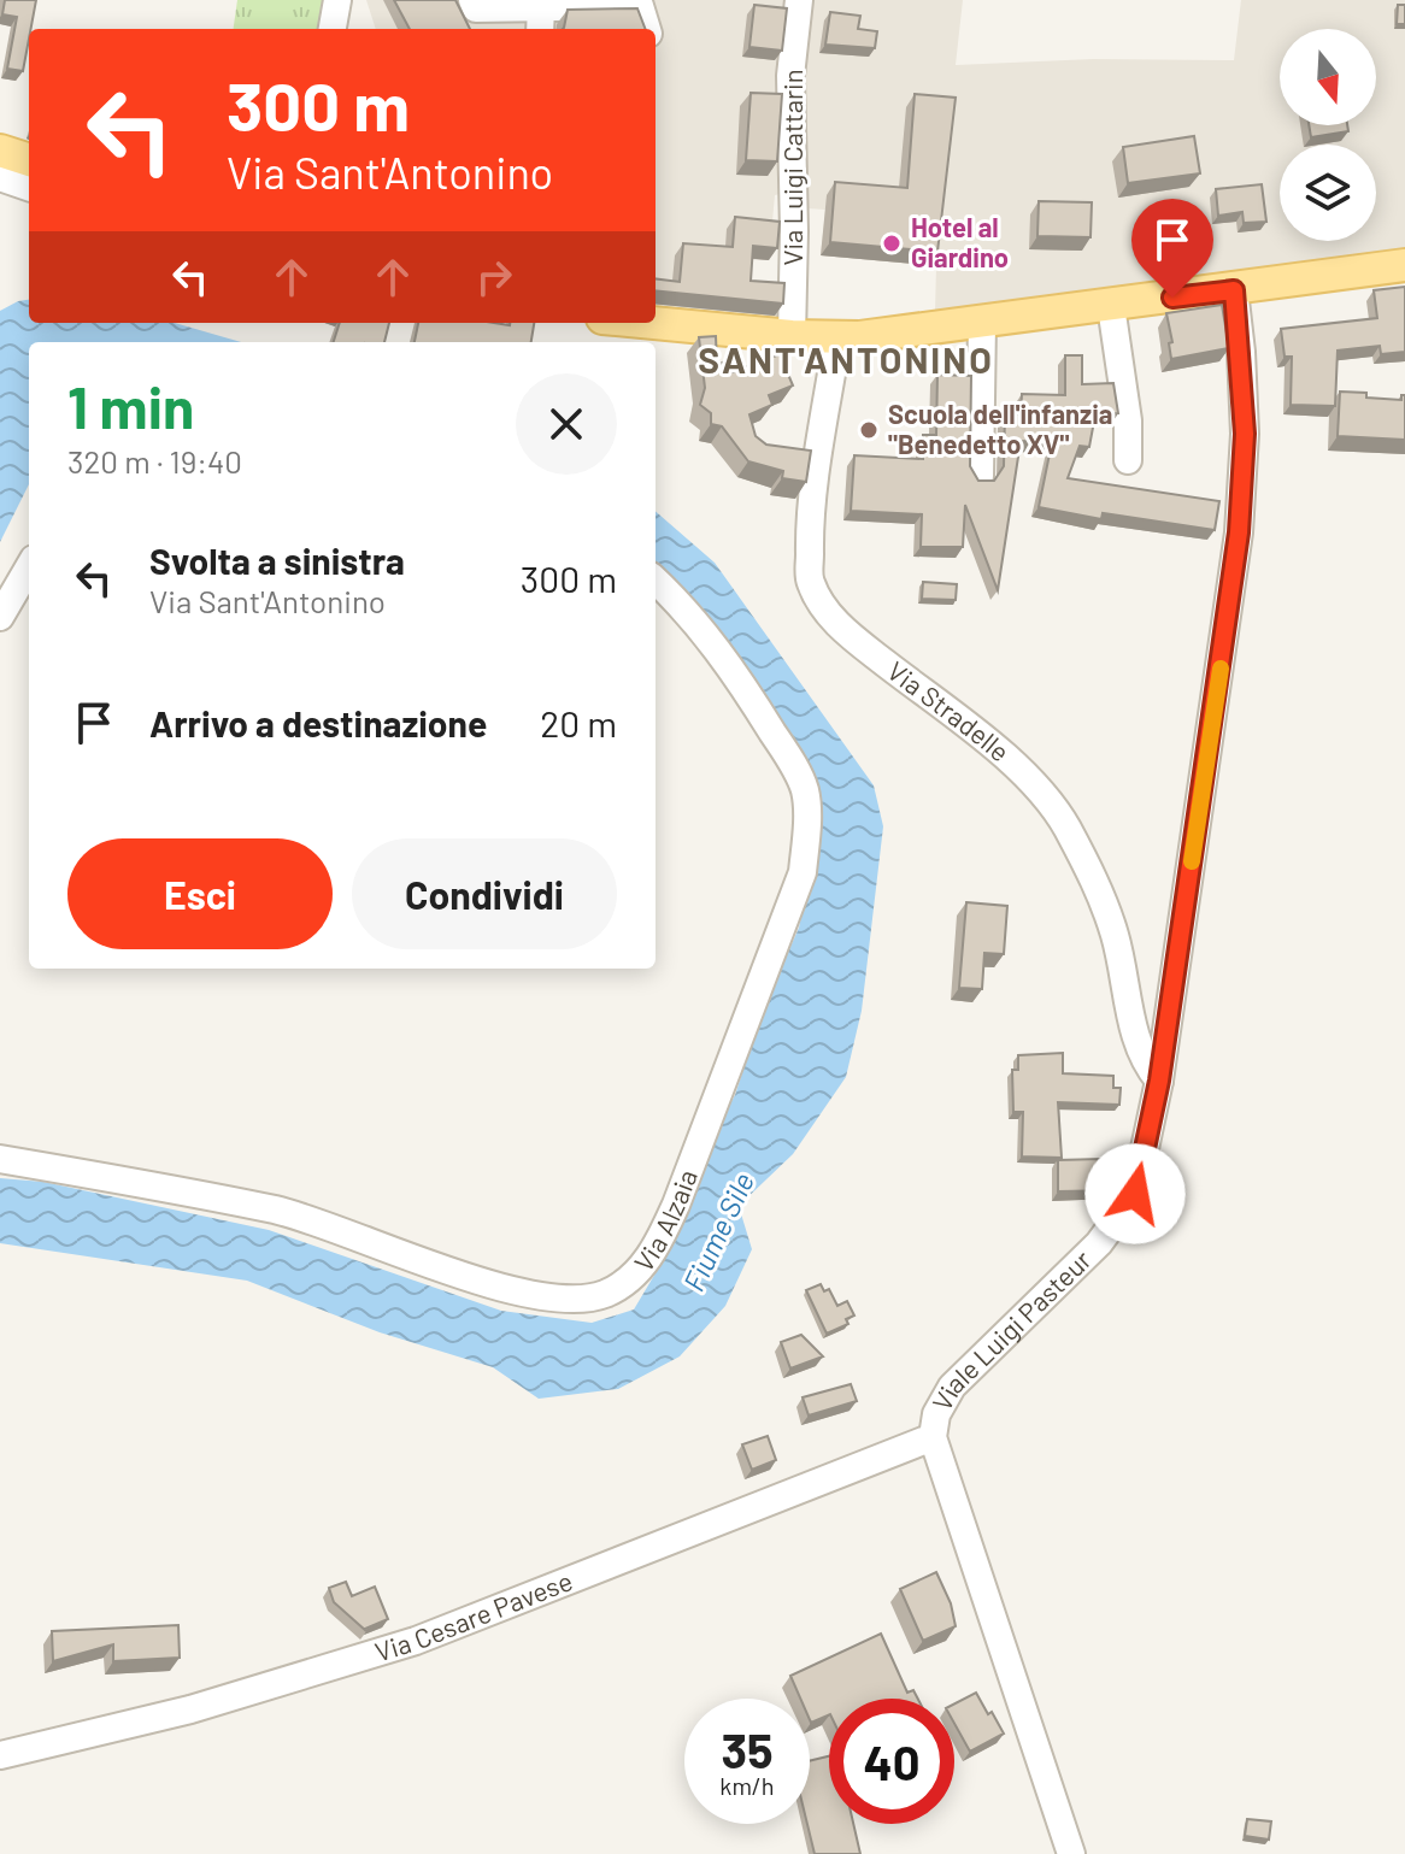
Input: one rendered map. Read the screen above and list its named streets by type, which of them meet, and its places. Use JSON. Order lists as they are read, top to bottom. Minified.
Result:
{"streets":{"street":["Via Luigi Cattarin","Via Stradelle","Via Alzaia","Viale Luigi Pasteur","Via Cesare Pavese"]},"crossings":[["Via Stradelle","Viale Luigi Pasteur"],["Viale Luigi Pasteur","Via Cesare Pavese"]],"districts":["SANT'ANTONINO"],"water":["Fiume Sile"],"places":["Hotel al Giardino","Scuola dell'infanzia \"Benedetto XV\""],"north":"bottom","page":{"turn":["300 m","Via Sant'Antonino"],"heading":["1 min","320 m · 19:40"],"list":[{"name":"Svolta a sinistra","note":"Via Sant'Antonino","value":"300 m"},{"name":"Arrivo a destinazione","value":"20 m"}],"buttons":["Esci","Condividi"],"speed":"35 km/h","limit":"40"}}
